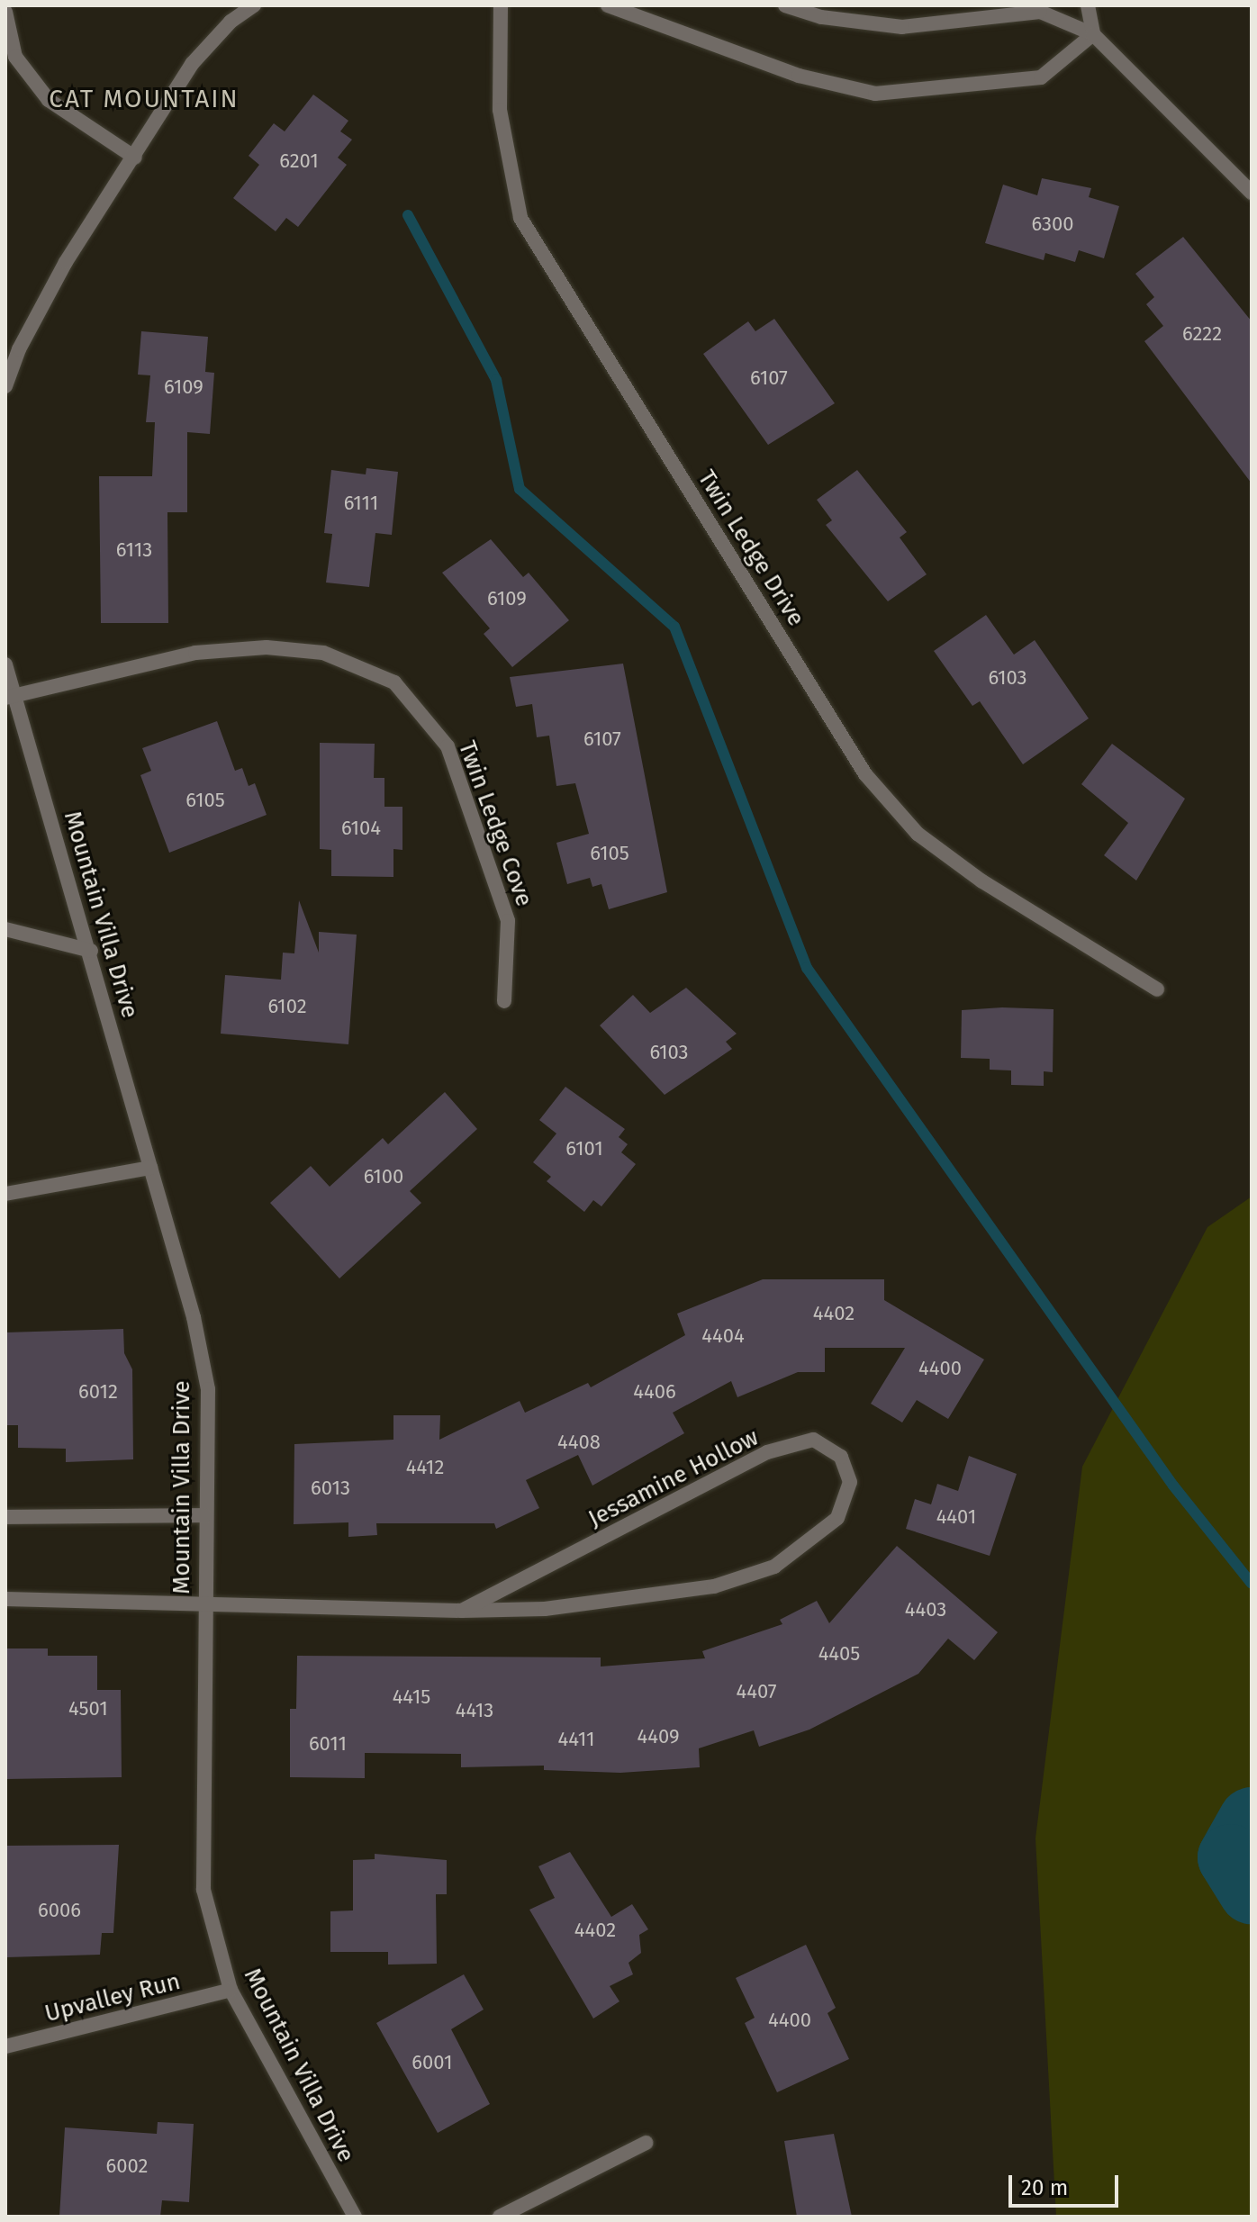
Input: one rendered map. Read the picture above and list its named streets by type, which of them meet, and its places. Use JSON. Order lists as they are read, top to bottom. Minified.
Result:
{"streets":{"street":["Twin Ledge Drive","Twin Ledge Cove","Mountain Villa Drive","Jessamine Hollow","Upvalley Run"]},"crossings":[["Twin Ledge Cove","Mountain Villa Drive"],["Mountain Villa Drive","Jessamine Hollow"],["Mountain Villa Drive","Upvalley Run"]],"districts":["CAT MOUNTAIN"],"house_numbers":["6201","6300","6222","6107","6109","6111","6113","6109","6103","6107","6105","6104","6105","6102","6103","6101","6100","4402","4404","4400","6012","4406","4408","4412","6013","4401","4403","4405","4407","4415","4501","4413","4409","4411","6011","6006","4402","4400","6001","6002"],"scale_bar":"20 m"}
